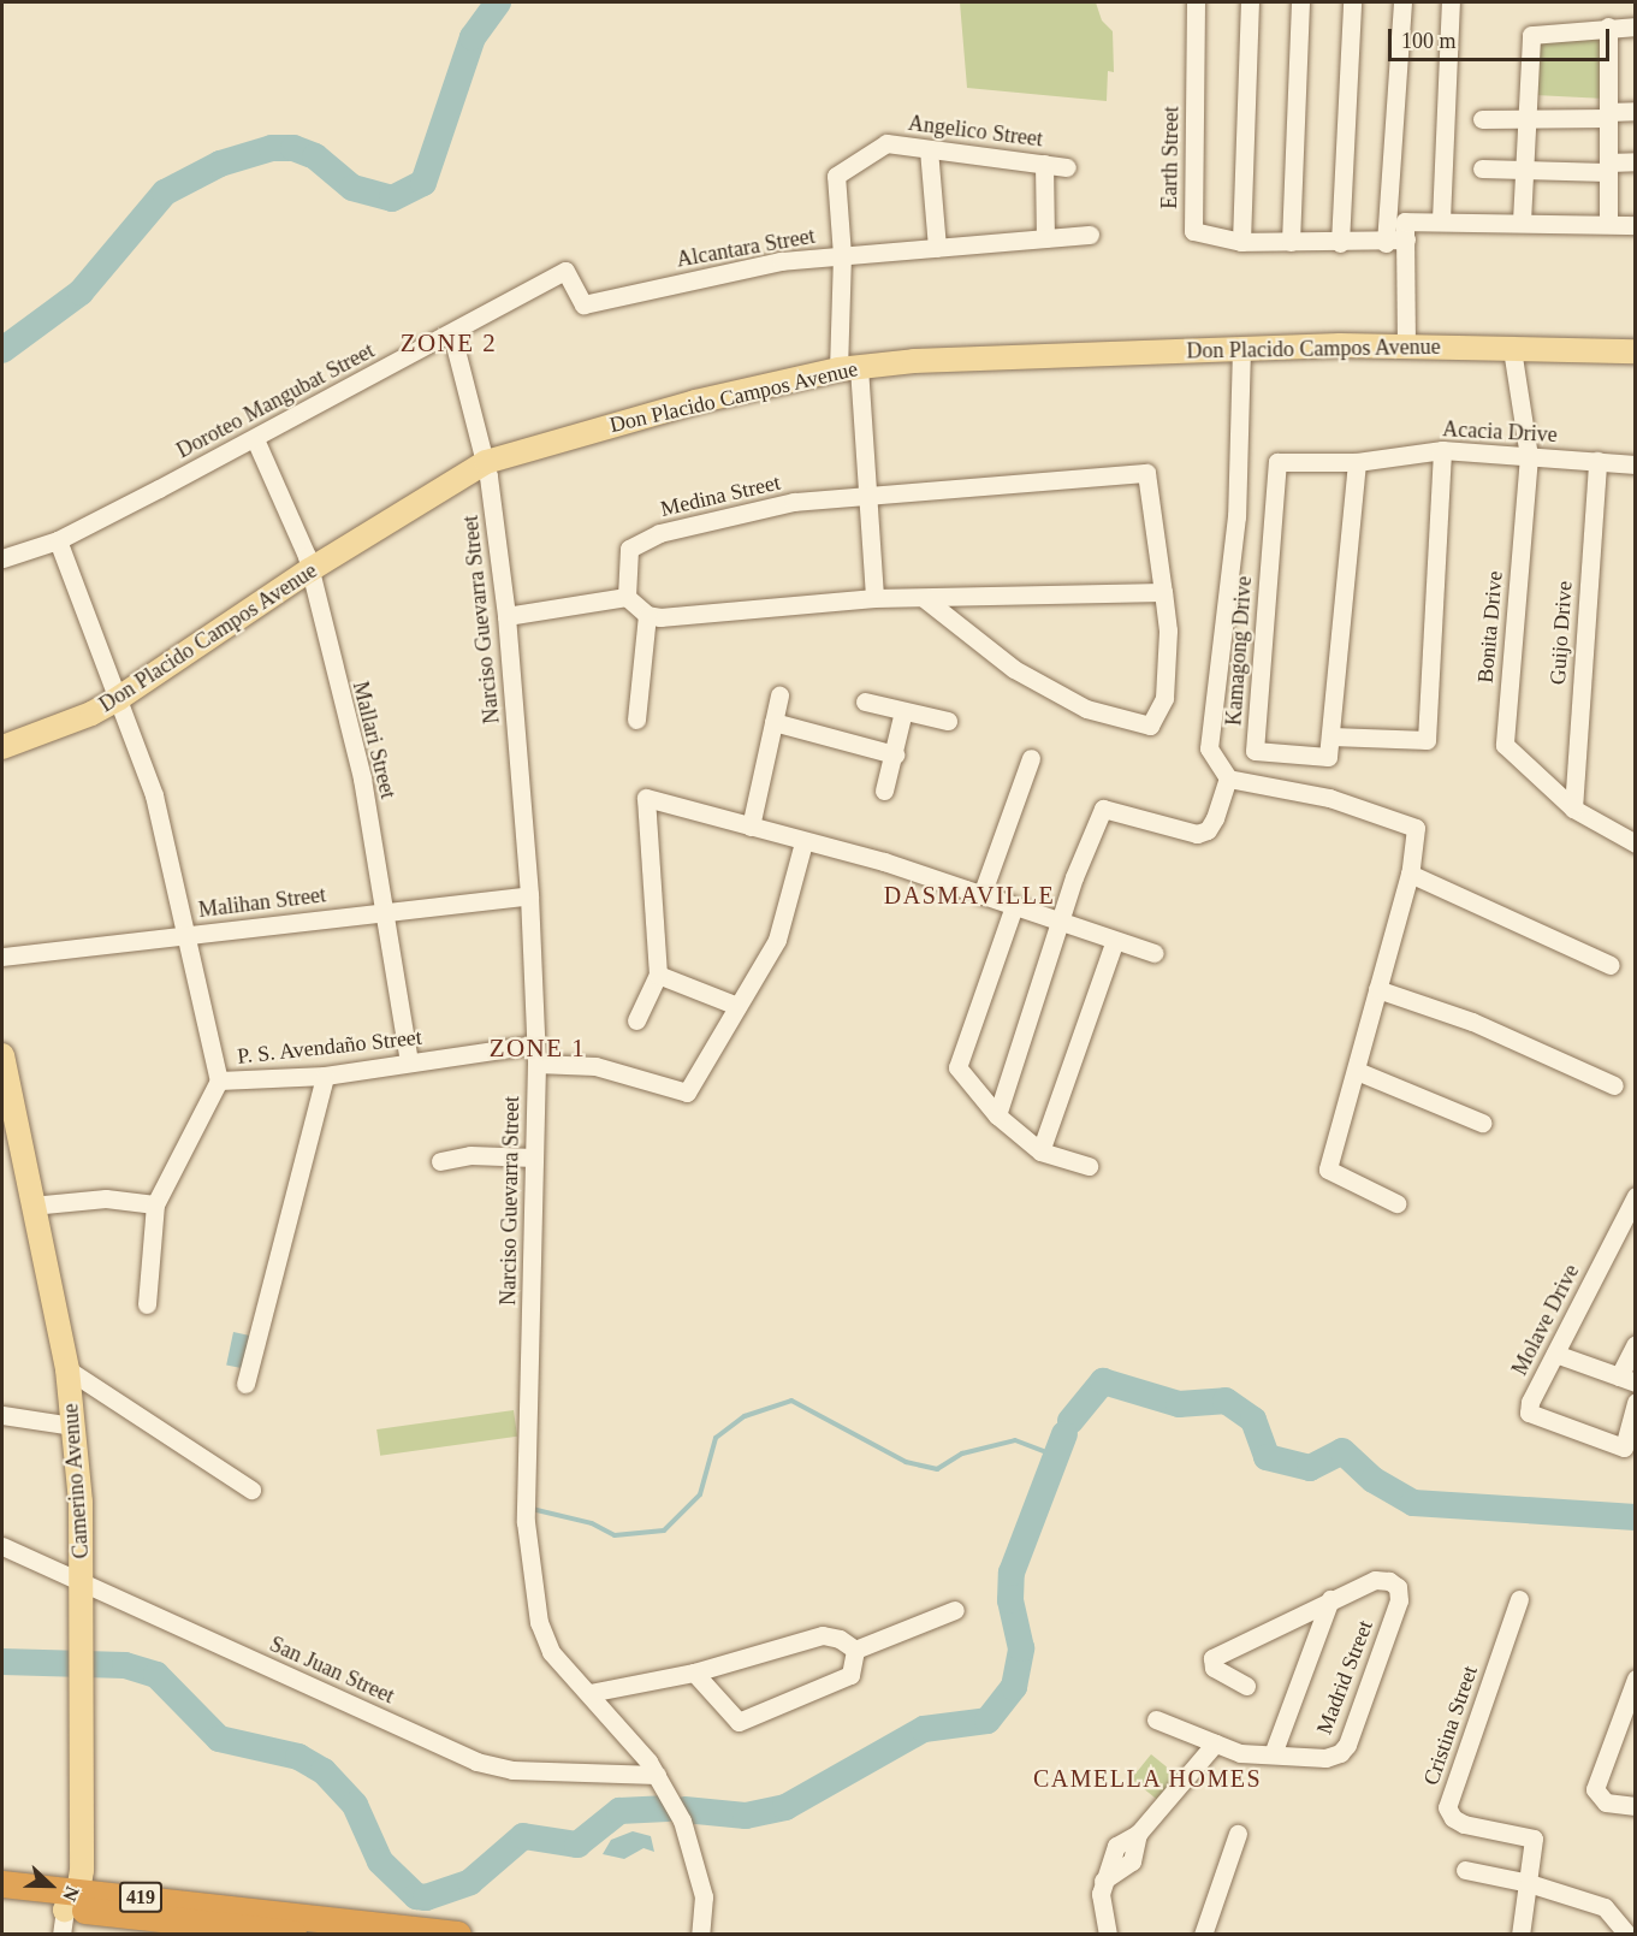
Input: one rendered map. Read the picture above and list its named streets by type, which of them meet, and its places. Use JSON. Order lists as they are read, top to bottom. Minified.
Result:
{"streets":{"highway":["419"],"main road":["Don Placido Campos Avenue","Camerino Avenue"],"street":["Angelico Street","Earth Street","Alcantara Street","Doroteo Mangubat Street","Acacia Drive","Medina Street","Narciso Guevarra Street","Bonita Drive","Guijo Drive","Kamagong Drive","Mallari Street","Malihan Street","P. S. Avendaño Street","Molave Drive","San Juan Street","Madrid Street","Cristina Street"]},"crossings":[["Angelico Street","Alcantara Street"],["Alcantara Street","Don Placido Campos Avenue"],["Alcantara Street","Doroteo Mangubat Street"],["Don Placido Campos Avenue","Narciso Guevarra Street"],["Don Placido Campos Avenue","Bonita Drive"],["Don Placido Campos Avenue","Mallari Street"],["Doroteo Mangubat Street","Narciso Guevarra Street"],["Doroteo Mangubat Street","Mallari Street"],["Acacia Drive","Bonita Drive"],["Acacia Drive","Guijo Drive"],["Acacia Drive","Kamagong Drive"],["Narciso Guevarra Street","Malihan Street"],["Narciso Guevarra Street","P. S. Avendaño Street"],["Narciso Guevarra Street","San Juan Street"],["Bonita Drive","Guijo Drive"],["Mallari Street","Malihan Street"],["Mallari Street","P. S. Avendaño Street"],["Camerino Avenue","San Juan Street"],["Camerino Avenue","419"]],"districts":["ZONE 2","DASMAVILLE","ZONE 1","CAMELLA HOMES"],"scale_bar":"100 m","north":"right"}
